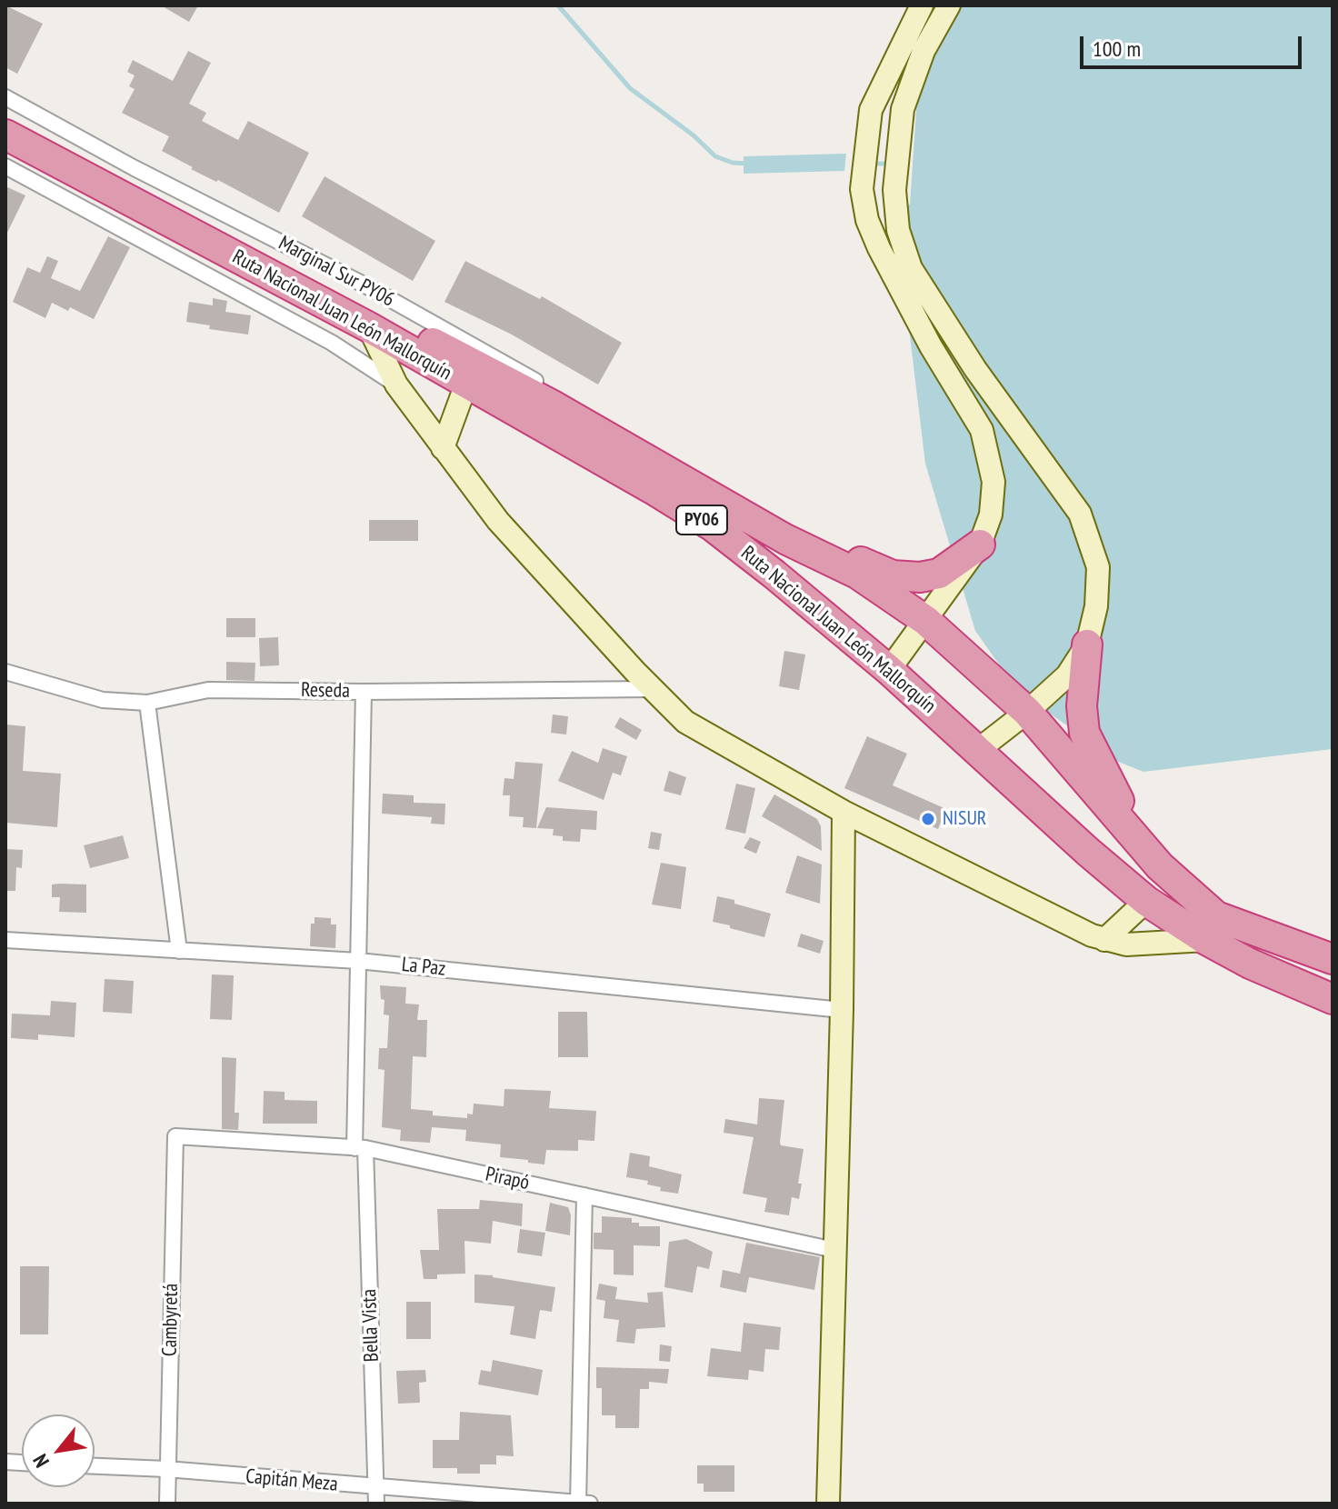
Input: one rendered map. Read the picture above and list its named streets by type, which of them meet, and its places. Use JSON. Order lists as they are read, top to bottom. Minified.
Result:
{"streets":{"highway":["Ruta Nacional Juan León Mallorquín","PY06"],"street":["Marginal Sur PY06","Reseda","La Paz","Pirapó","Cambyretá","Bella Vista","Capitán Meza"]},"crossings":[["Marginal Sur PY06","Ruta Nacional Juan León Mallorquín"],["Reseda","Bella Vista"],["La Paz","Bella Vista"],["Pirapó","Cambyretá"],["Pirapó","Bella Vista"],["Cambyretá","Capitán Meza"],["Bella Vista","Capitán Meza"]],"places":["NISUR"],"scale_bar":"100 m","north":"bottom left"}
